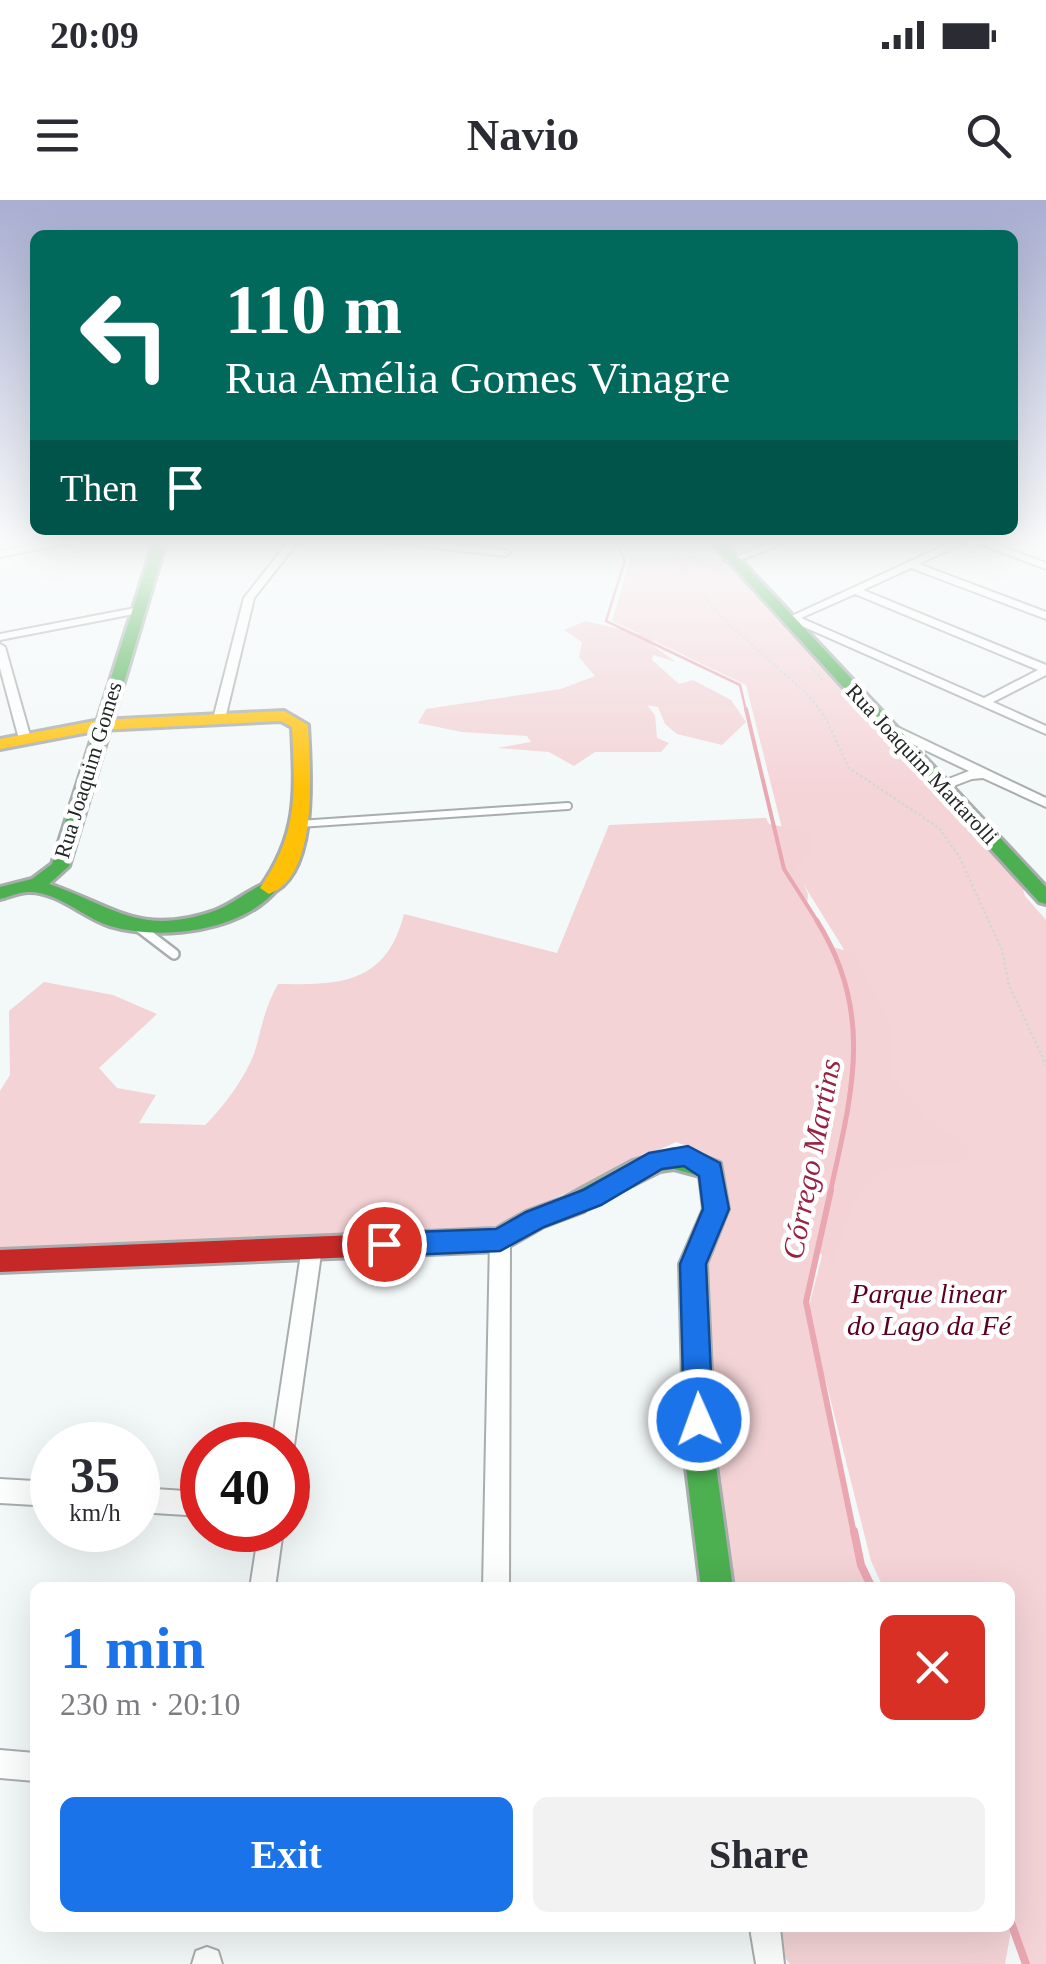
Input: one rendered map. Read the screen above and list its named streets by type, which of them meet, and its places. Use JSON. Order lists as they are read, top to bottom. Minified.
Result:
{"streets":{"street":["Rua Joaquim Martarolli","Rua Joaquim Gomes"]},"water":["Córrego Martins"],"parks":["Parque linear do Lago da Fé"],"page":{"status":"20:09","header":"Navio","turn":["110 m","Rua Amélia Gomes Vinagre"],"then":"Then","speed":"35 km/h","limit":"40","heading":["1 min","230 m · 20:10"],"buttons":["Exit","Share"]}}
